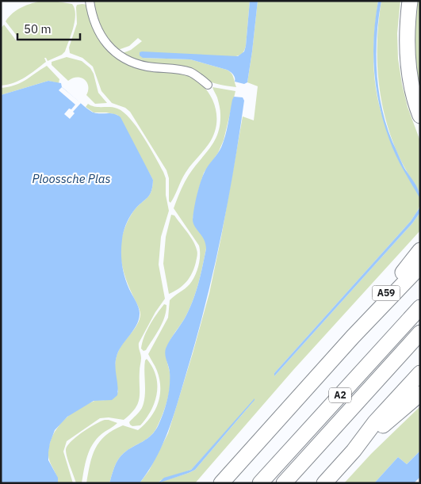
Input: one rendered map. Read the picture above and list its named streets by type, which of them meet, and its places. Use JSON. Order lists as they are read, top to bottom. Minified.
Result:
{"streets":{"highway":["A59","A2"]},"water":["Ploossche Plas"],"scale_bar":"50 m"}
